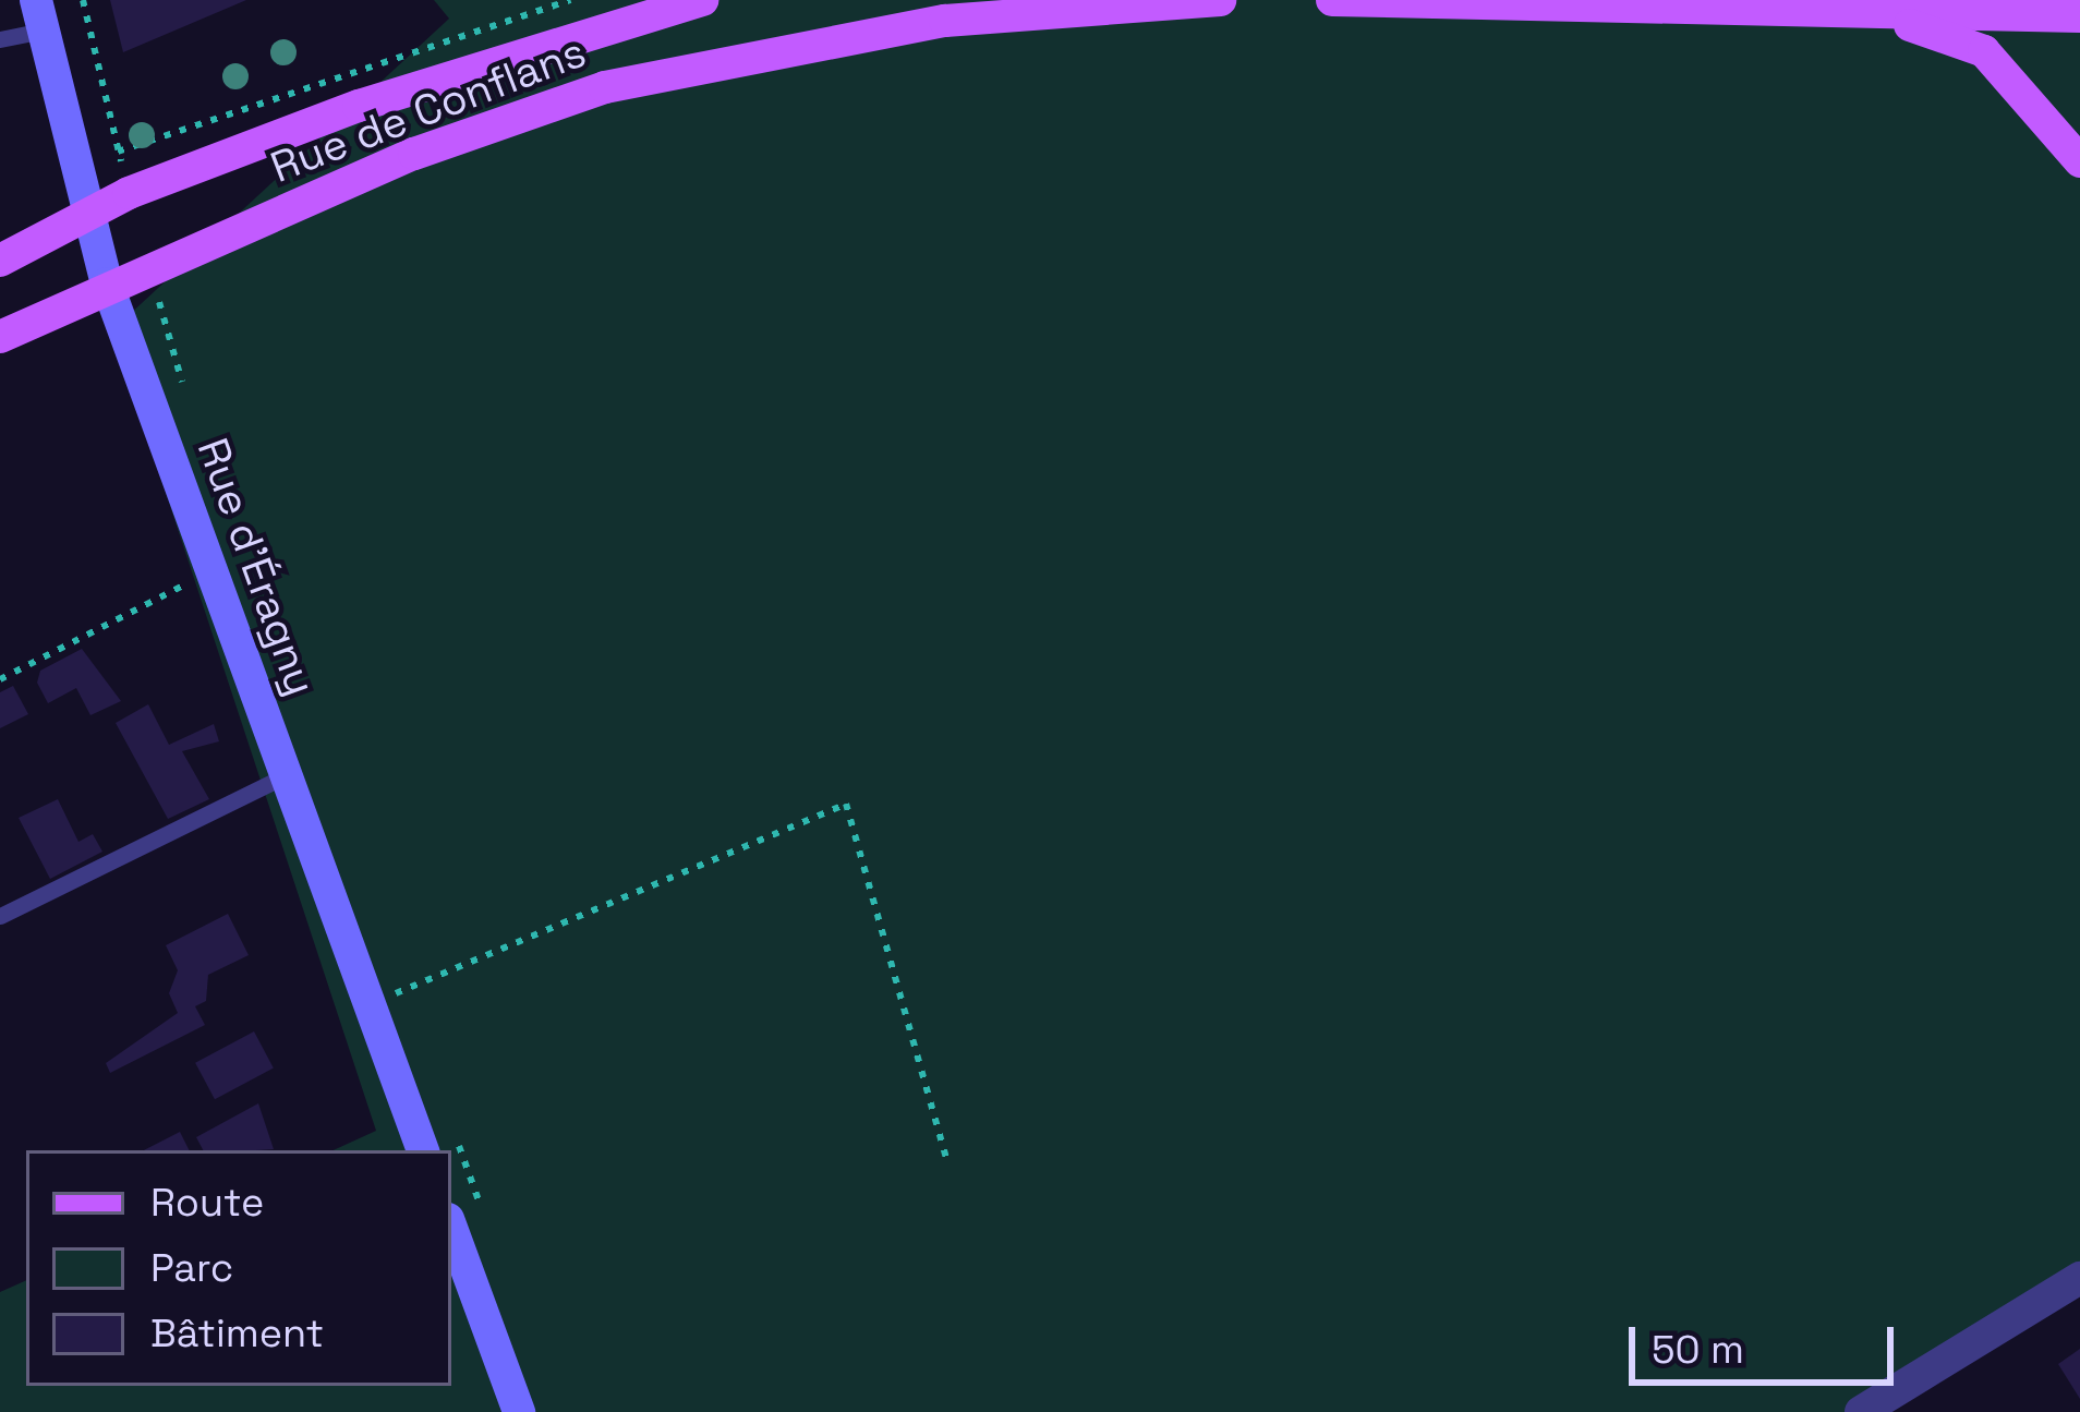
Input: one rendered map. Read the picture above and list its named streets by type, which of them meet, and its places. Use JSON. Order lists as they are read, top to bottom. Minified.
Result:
{"streets":{"main road":["Rue de Conflans"],"street":["Rue d'Éragny"]},"crossings":[["Rue de Conflans","Rue d'Éragny"]],"legend":["Route","Parc","Bâtiment"],"scale_bar":"50 m"}
